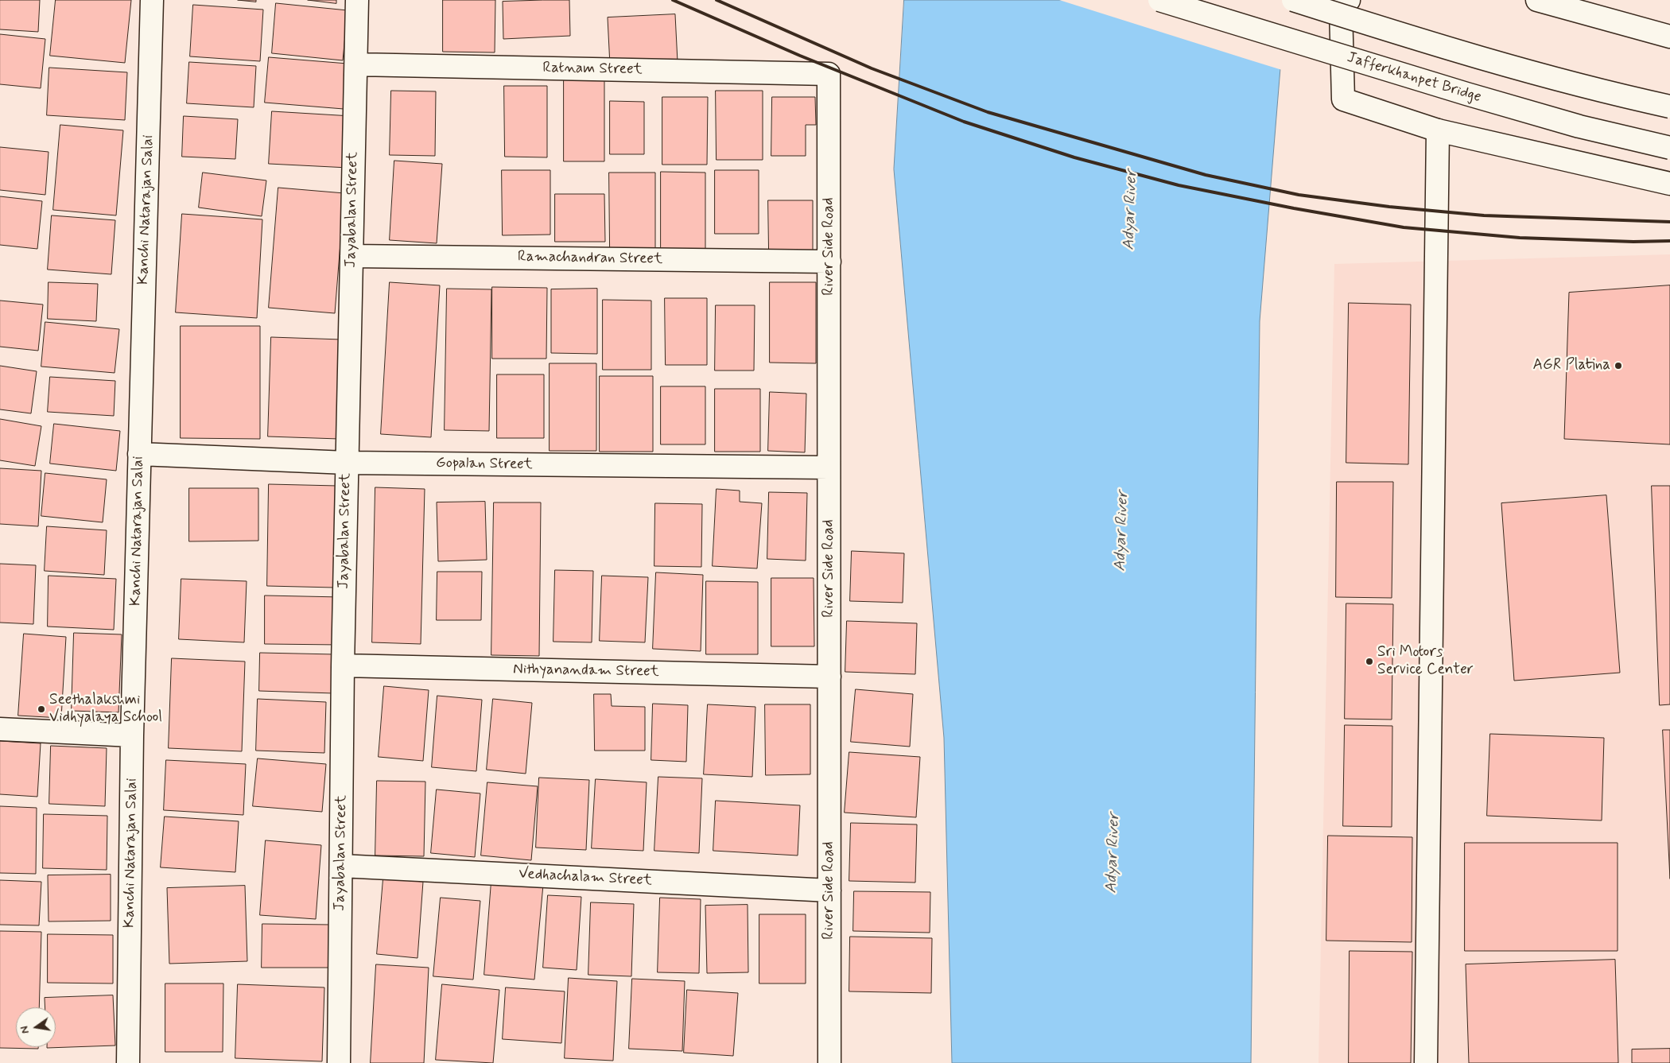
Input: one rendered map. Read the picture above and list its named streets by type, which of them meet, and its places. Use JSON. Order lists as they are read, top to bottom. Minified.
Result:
{"streets":{"street":["Ratnam Street","Jafferkhanpet Bridge","Kanchi Natarajan Salai","Jayabalan Street","River Side Road","Ramachandran Street","Gopalan Street","Nithyanandam Street","Vedhachalam Street"]},"crossings":[["Ratnam Street","Jayabalan Street"],["Ratnam Street","River Side Road"],["Kanchi Natarajan Salai","Gopalan Street"],["Jayabalan Street","Ramachandran Street"],["Jayabalan Street","Gopalan Street"],["Jayabalan Street","Nithyanandam Street"],["Jayabalan Street","Vedhachalam Street"],["River Side Road","Ramachandran Street"],["River Side Road","Gopalan Street"],["River Side Road","Nithyanandam Street"],["River Side Road","Vedhachalam Street"]],"water":["Adyar River"],"places":["AGR Platina","Sri Motors Service Center","Seethalakshmi Vidhyalaya School"],"north":"left"}
